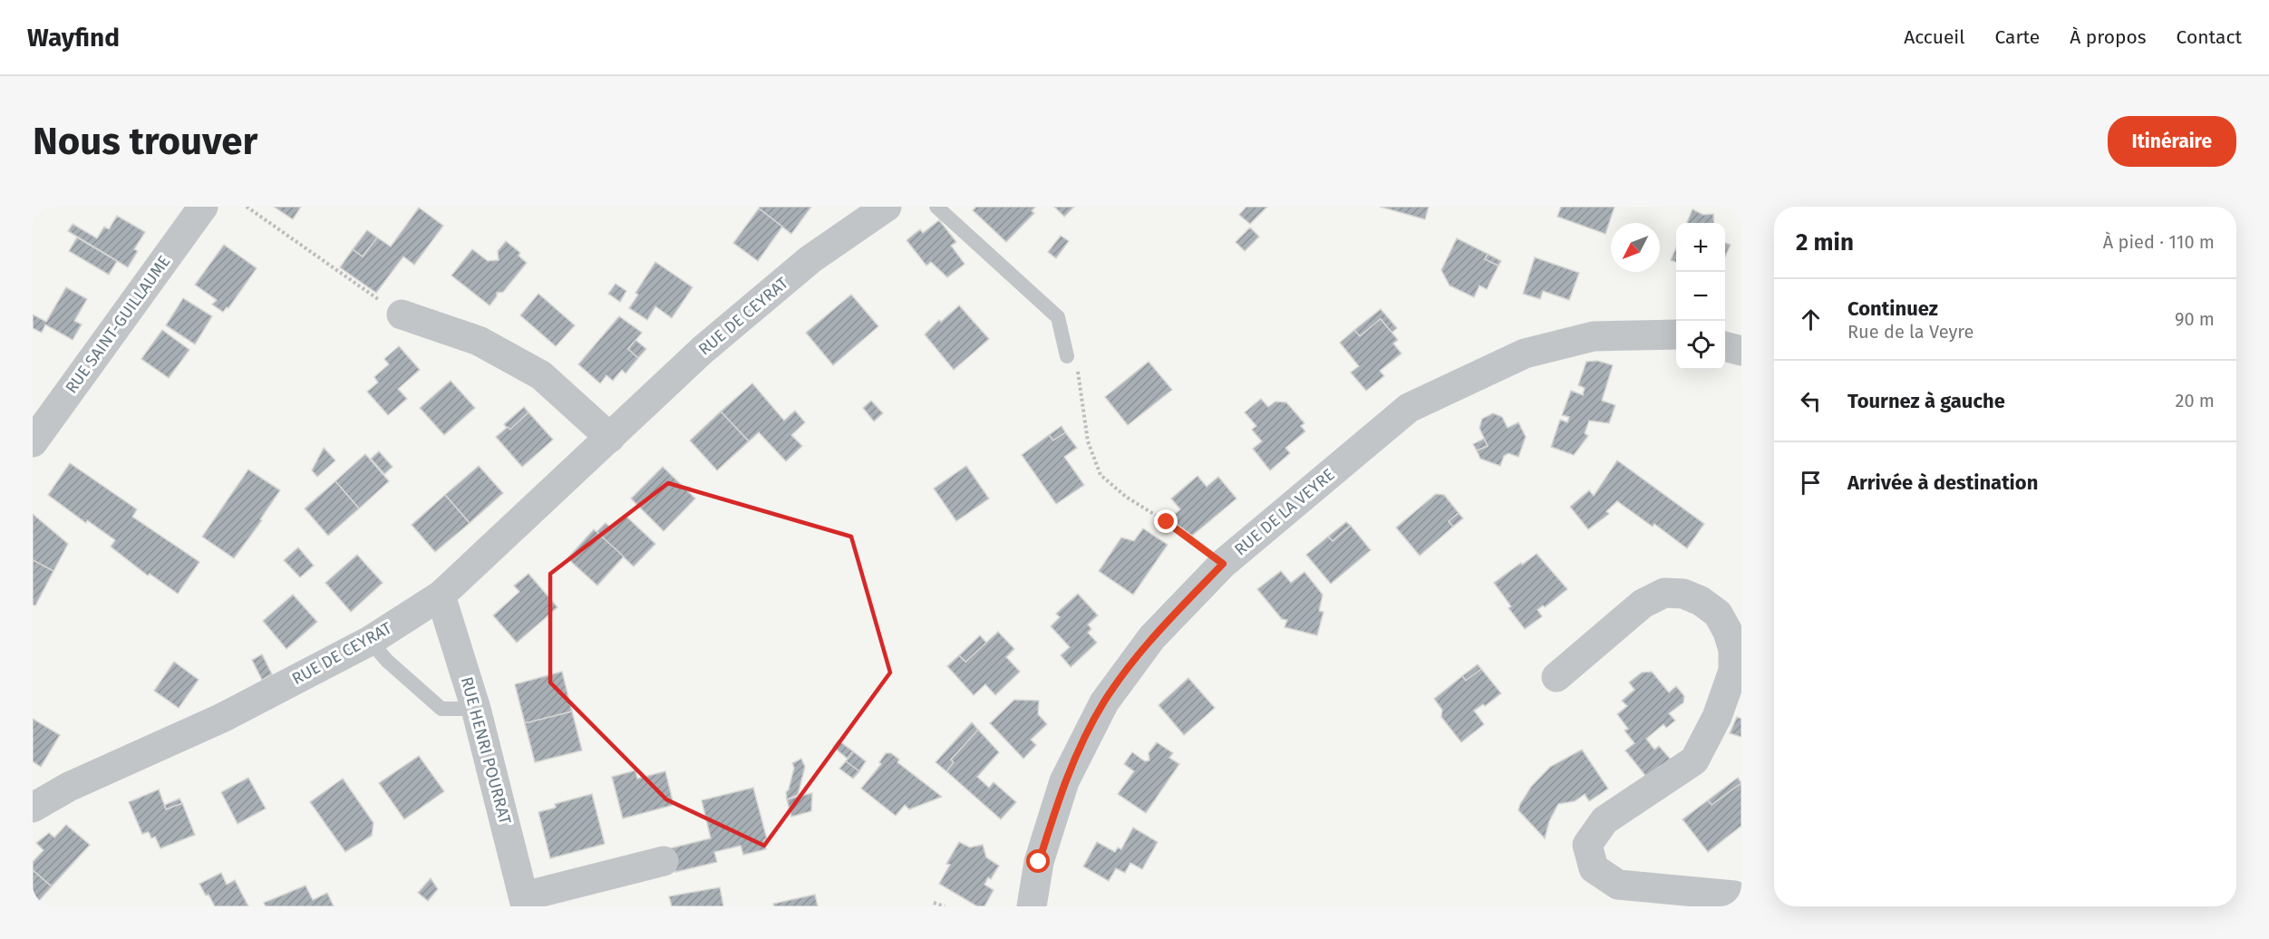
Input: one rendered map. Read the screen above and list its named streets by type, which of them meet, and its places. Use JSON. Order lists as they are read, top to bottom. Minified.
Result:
{"streets":{"street":["RUE DE CEYRAT","RUE SAINT-GUILLAUME","RUE DE LA VEYRE","RUE HENRI POURRAT"]},"crossings":[["RUE DE CEYRAT","RUE HENRI POURRAT"]],"north":"bottom left","page":{"header":"Wayfind","nav":["Accueil","Carte","À propos","Contact"],"buttons":"Itinéraire","title":"Nous trouver","heading":["2 min","À pied · 110 m"],"map_buttons":["+","−"],"list":[["Continuez","Rue de la Veyre","90 m"],["Tournez à gauche","20 m"],"Arrivée à destination"]}}
